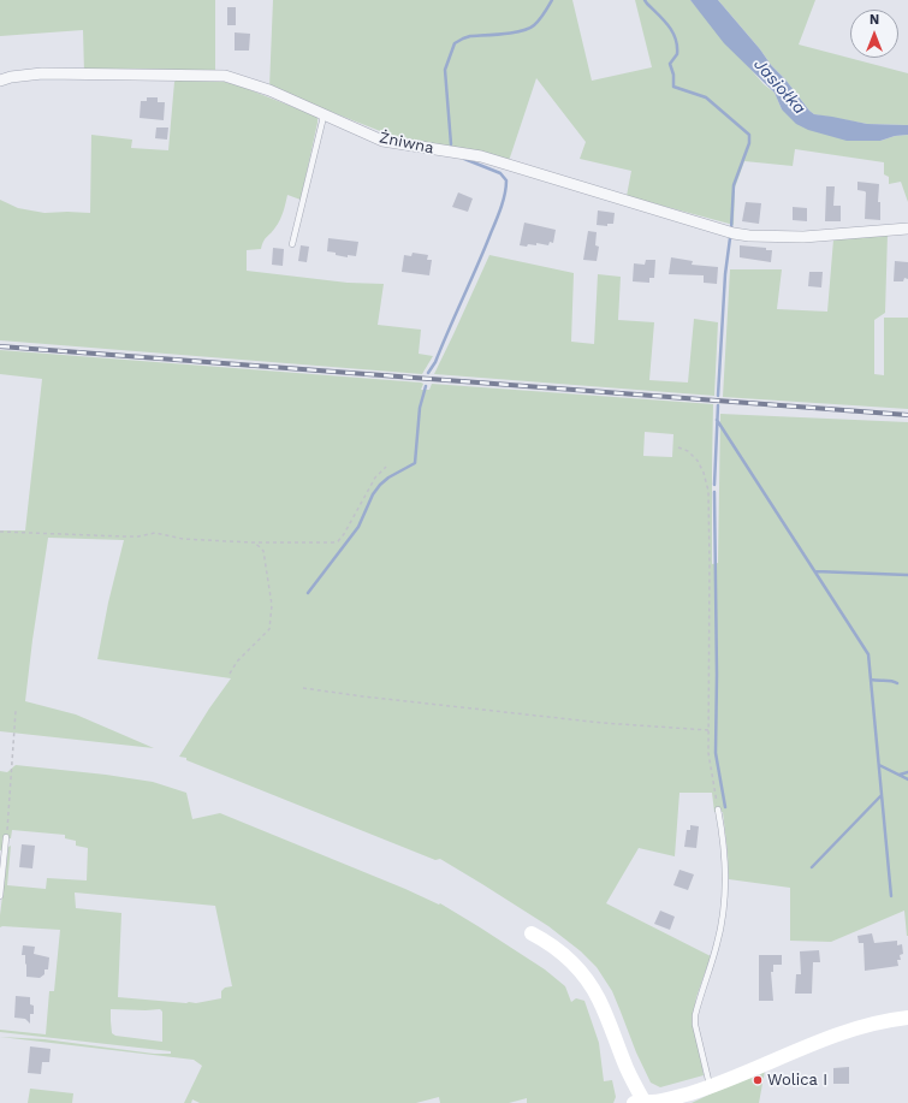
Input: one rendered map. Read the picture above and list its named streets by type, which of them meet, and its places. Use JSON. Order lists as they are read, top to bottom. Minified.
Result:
{"streets":{"street":["Żniwna"]},"water":["Jasiołka"],"places":["Wolica I"],"north":"top"}
